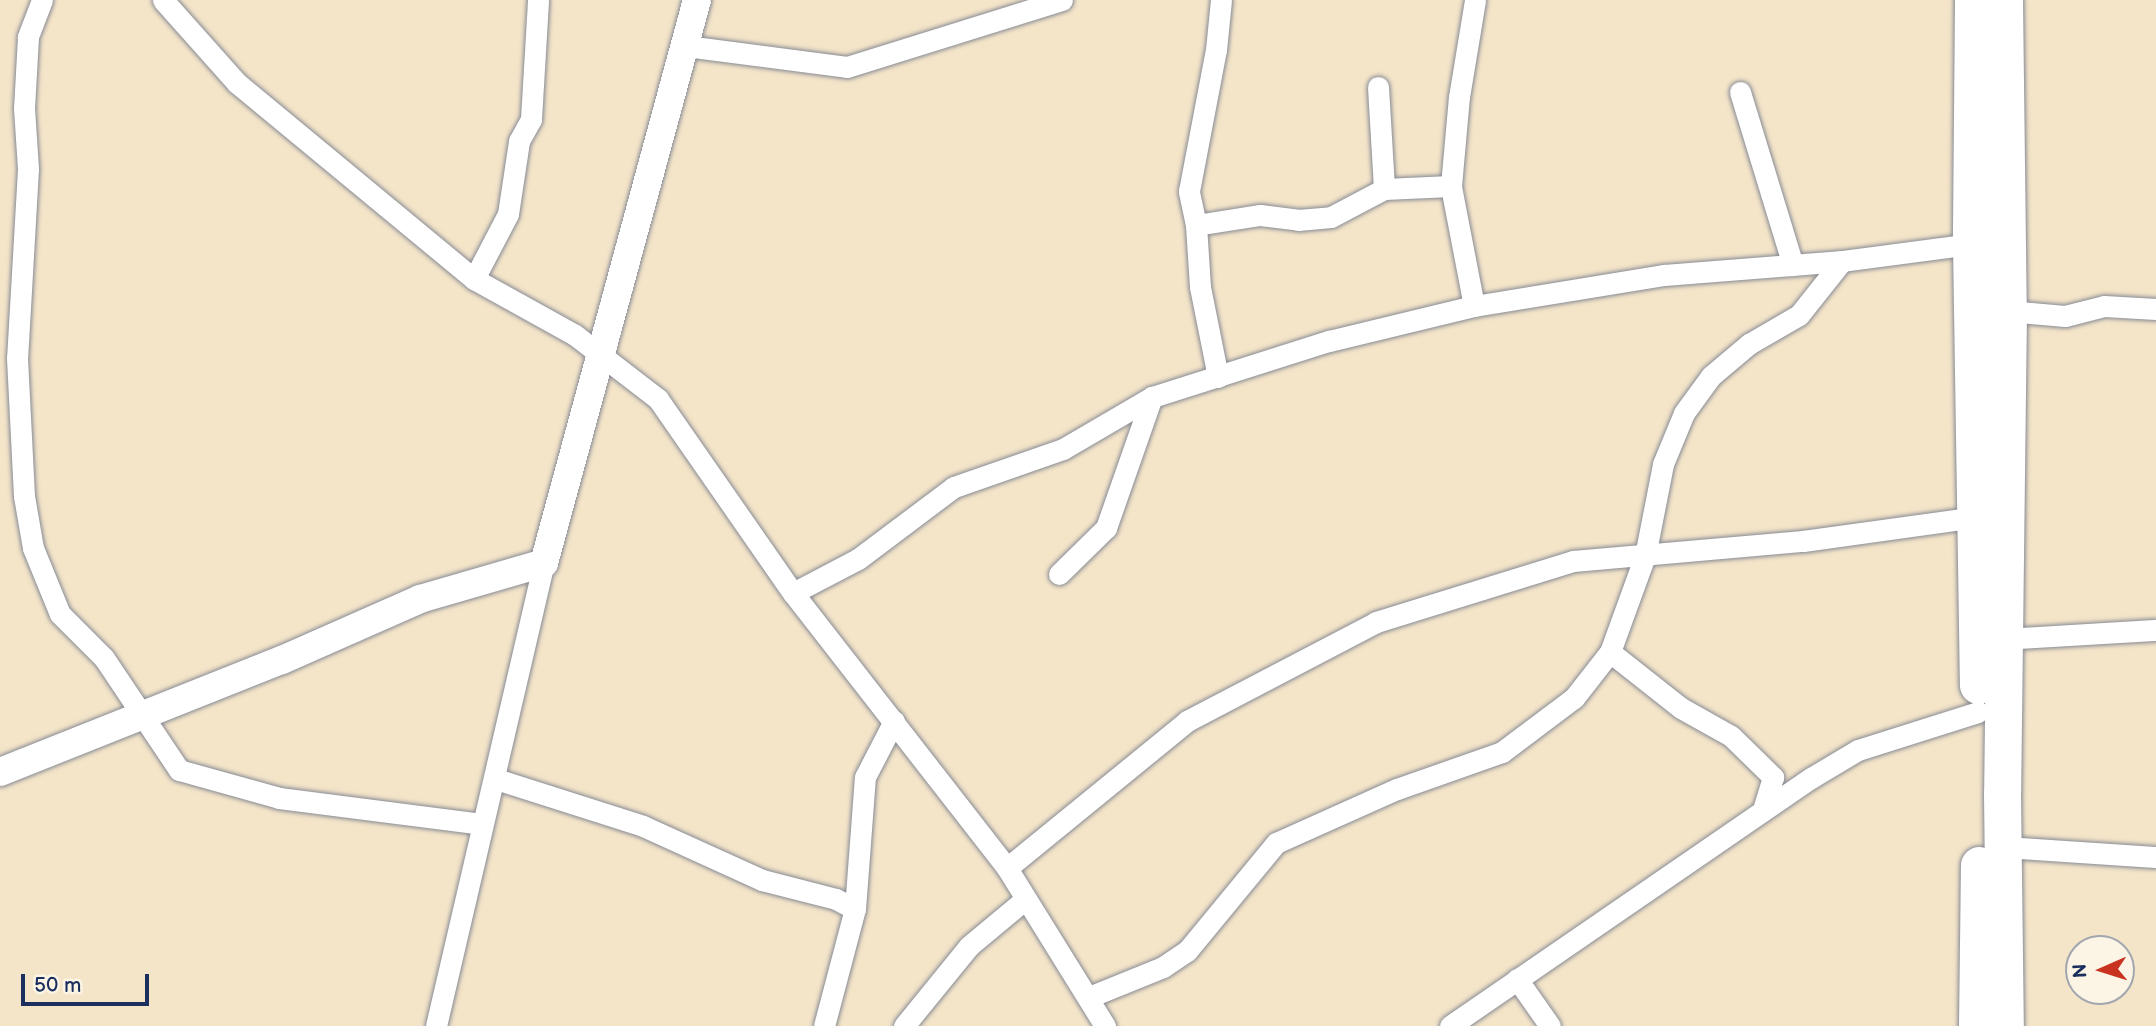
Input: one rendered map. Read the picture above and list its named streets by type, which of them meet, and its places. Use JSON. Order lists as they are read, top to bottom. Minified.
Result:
{"scale_bar":"50 m","north":"left"}
